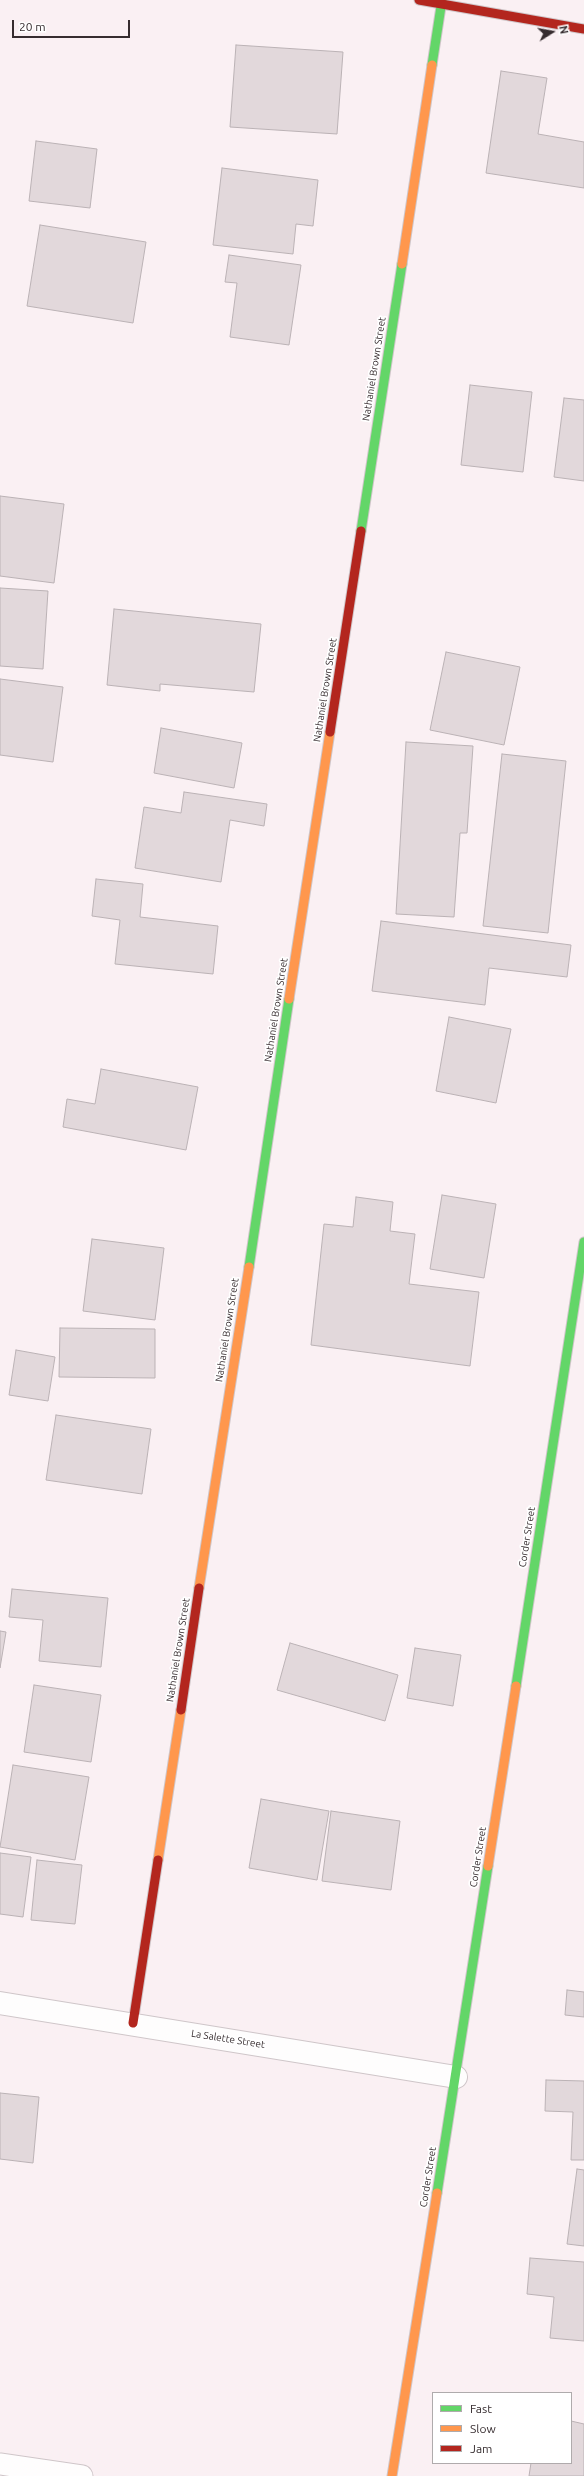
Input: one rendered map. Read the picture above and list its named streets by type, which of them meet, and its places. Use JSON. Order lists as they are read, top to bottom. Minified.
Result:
{"streets":{"street":["Nathaniel Brown Street","Corder Street","La Salette Street"]},"crossings":[["Nathaniel Brown Street","La Salette Street"],["Corder Street","La Salette Street"]],"legend":["Fast","Slow","Jam"],"scale_bar":"20 m","north":"right"}
